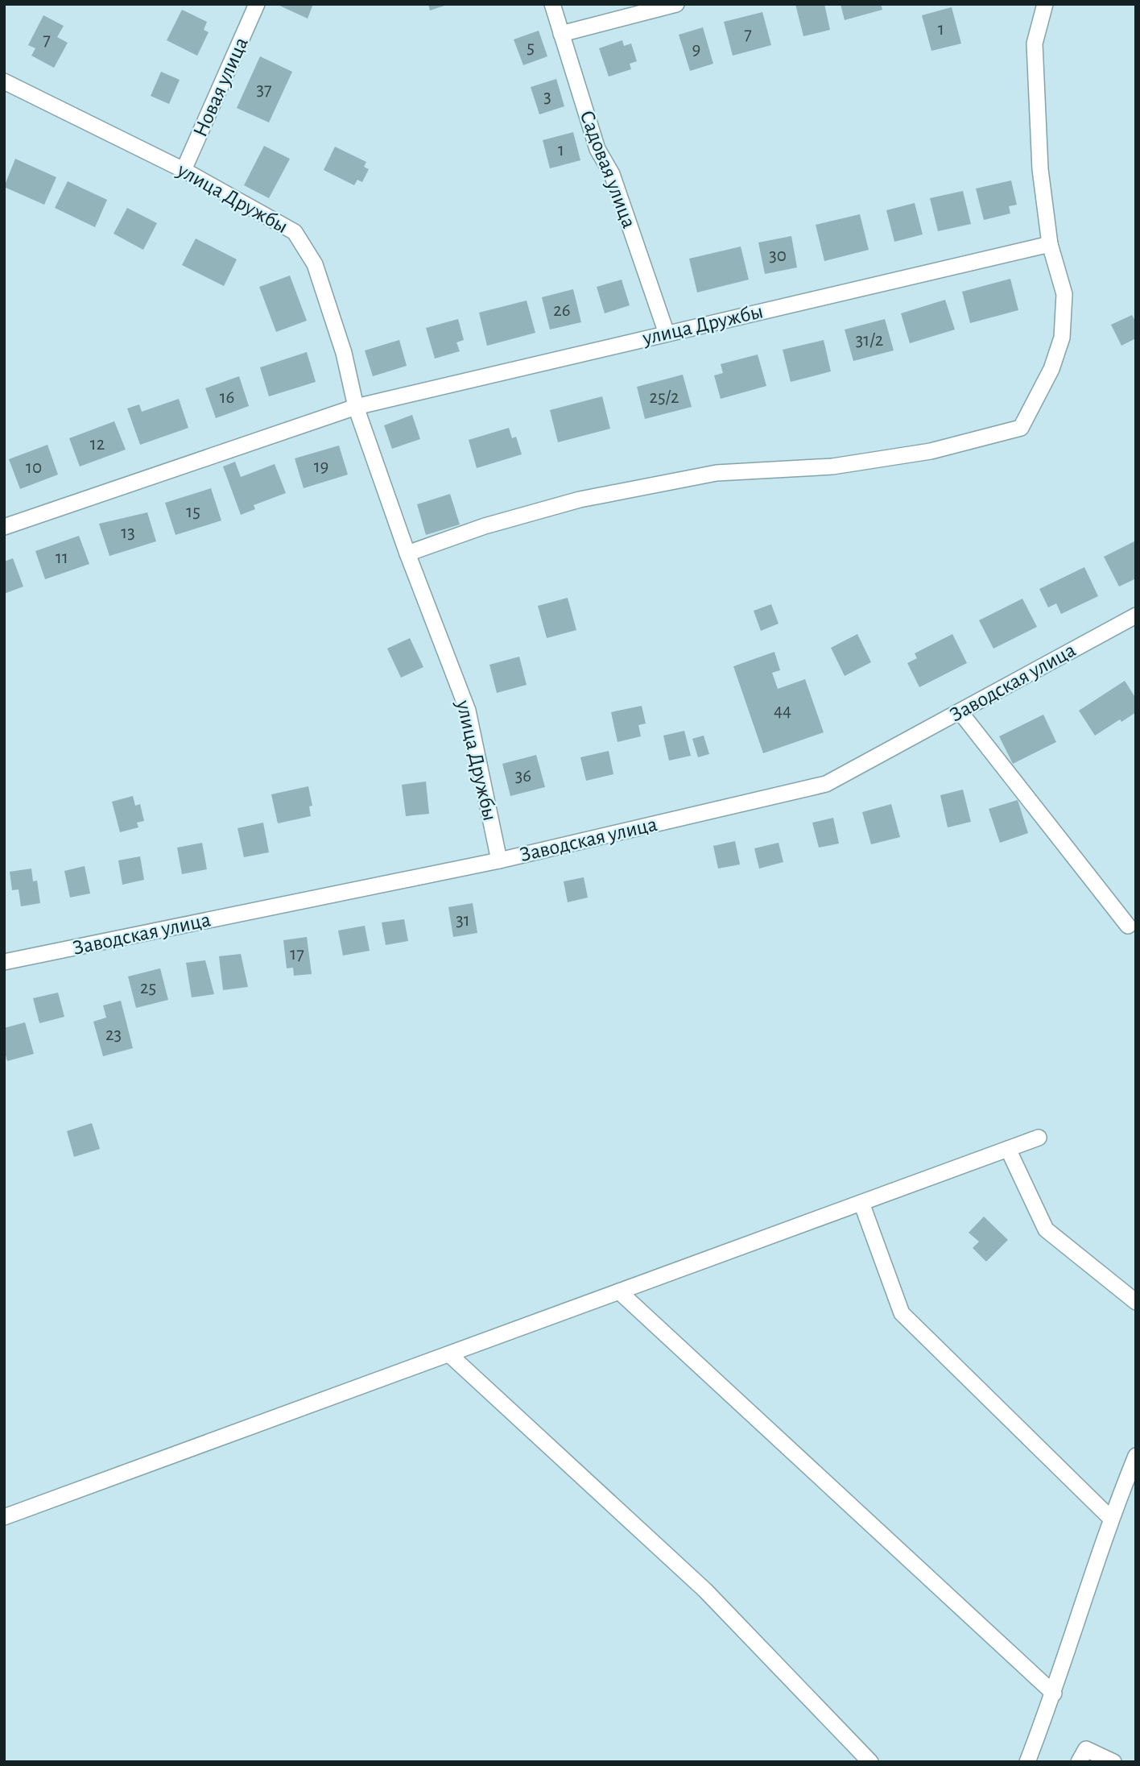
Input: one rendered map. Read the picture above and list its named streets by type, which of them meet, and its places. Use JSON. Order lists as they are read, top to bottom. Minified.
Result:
{"streets":{"street":["Новая улица","Садовая улица","улица Дружбы","Заводская улица"]},"crossings":[["Новая улица","улица Дружбы"],["Садовая улица","улица Дружбы"],["улица Дружбы","Заводская улица"]],"house_numbers":["1","7","7","5","9","37","3","1","30","26","31/2","16","25/2","12","19","10","15","13","11","44","36","31","17","25","23"]}
